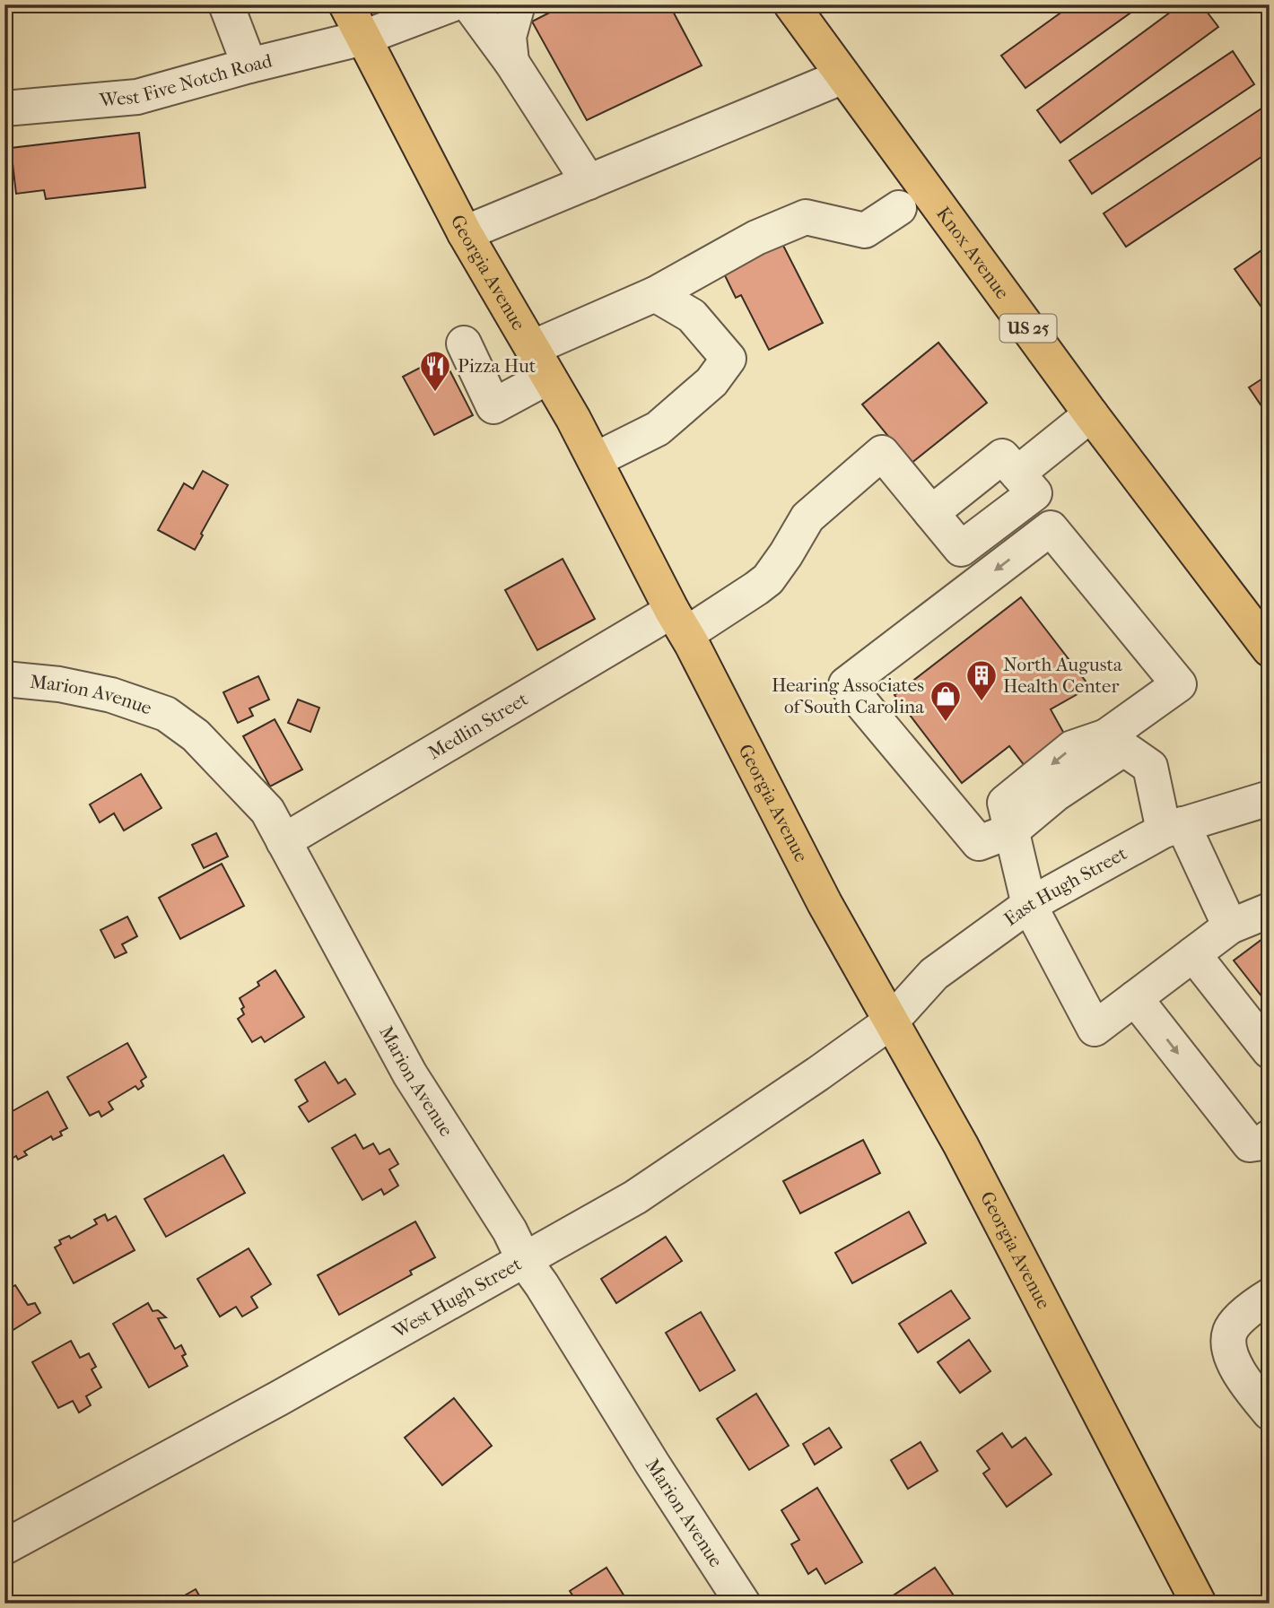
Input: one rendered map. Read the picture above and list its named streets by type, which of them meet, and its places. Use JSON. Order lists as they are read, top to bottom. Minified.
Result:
{"streets":{"main road":["Knox Avenue","Georgia Avenue","US 25"],"street":["West Five Notch Road","Marion Avenue","Medlin Street","East Hugh Street","West Hugh Street"]},"crossings":[["West Five Notch Road","Georgia Avenue"],["Georgia Avenue","Medlin Street"],["Georgia Avenue","East Hugh Street"],["Georgia Avenue","West Hugh Street"],["Marion Avenue","Medlin Street"],["Marion Avenue","West Hugh Street"],["East Hugh Street","West Hugh Street"]],"places":{"restaurant":["Pizza Hut"],"building":["North Augusta Health Center"],"shop":["Hearing Associates of South Carolina"]}}
